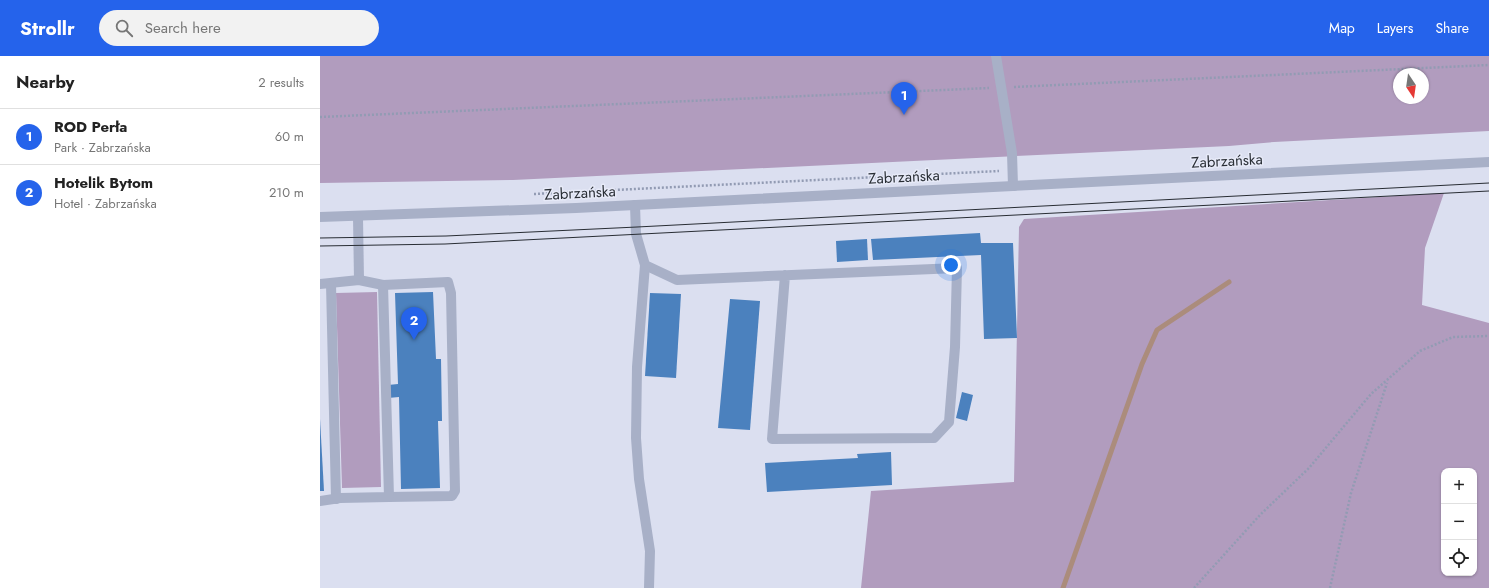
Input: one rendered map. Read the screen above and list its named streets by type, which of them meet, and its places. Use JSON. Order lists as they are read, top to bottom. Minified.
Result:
{"streets":{"street":["Zabrzańska"]},"north":"bottom","page":{"header":"Strollr","search":"Search here","nav":["Map","Layers","Share"],"heading":["Nearby","2 results"],"pins":["1","2"],"list":[{"mark":"1","name":"ROD Perła","note":"Park · Zabrzańska","value":"60 m"},{"mark":"2","name":"Hotelik Bytom","note":"Hotel · Zabrzańska","value":"210 m"}],"map_buttons":["+","−"]}}
